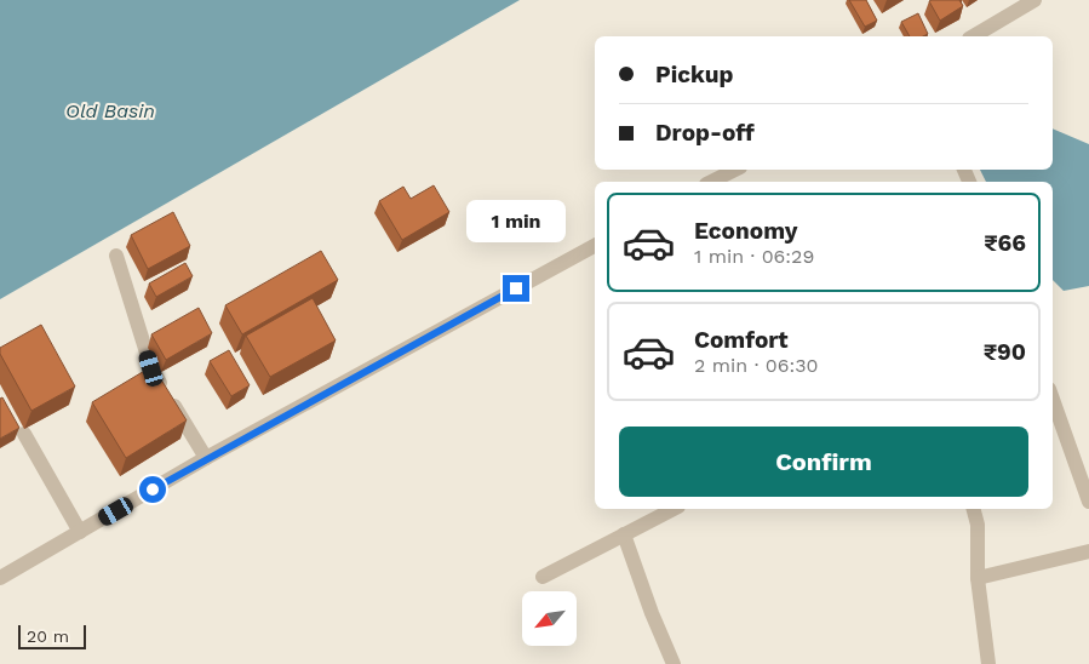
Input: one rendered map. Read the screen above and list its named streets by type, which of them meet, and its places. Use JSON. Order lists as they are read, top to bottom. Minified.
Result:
{"water":["Old Basin"],"scale_bar":"20 m","north":"bottom left","page":{"banner":["Pickup","Drop-off"],"list":[{"name":"Economy","note":"1 min · 06:29","value":"₹66"},{"name":"Comfort","note":"2 min · 06:30","value":"₹90"}],"bubble":"1 min","buttons":"Confirm","scale":"20 m"}}
